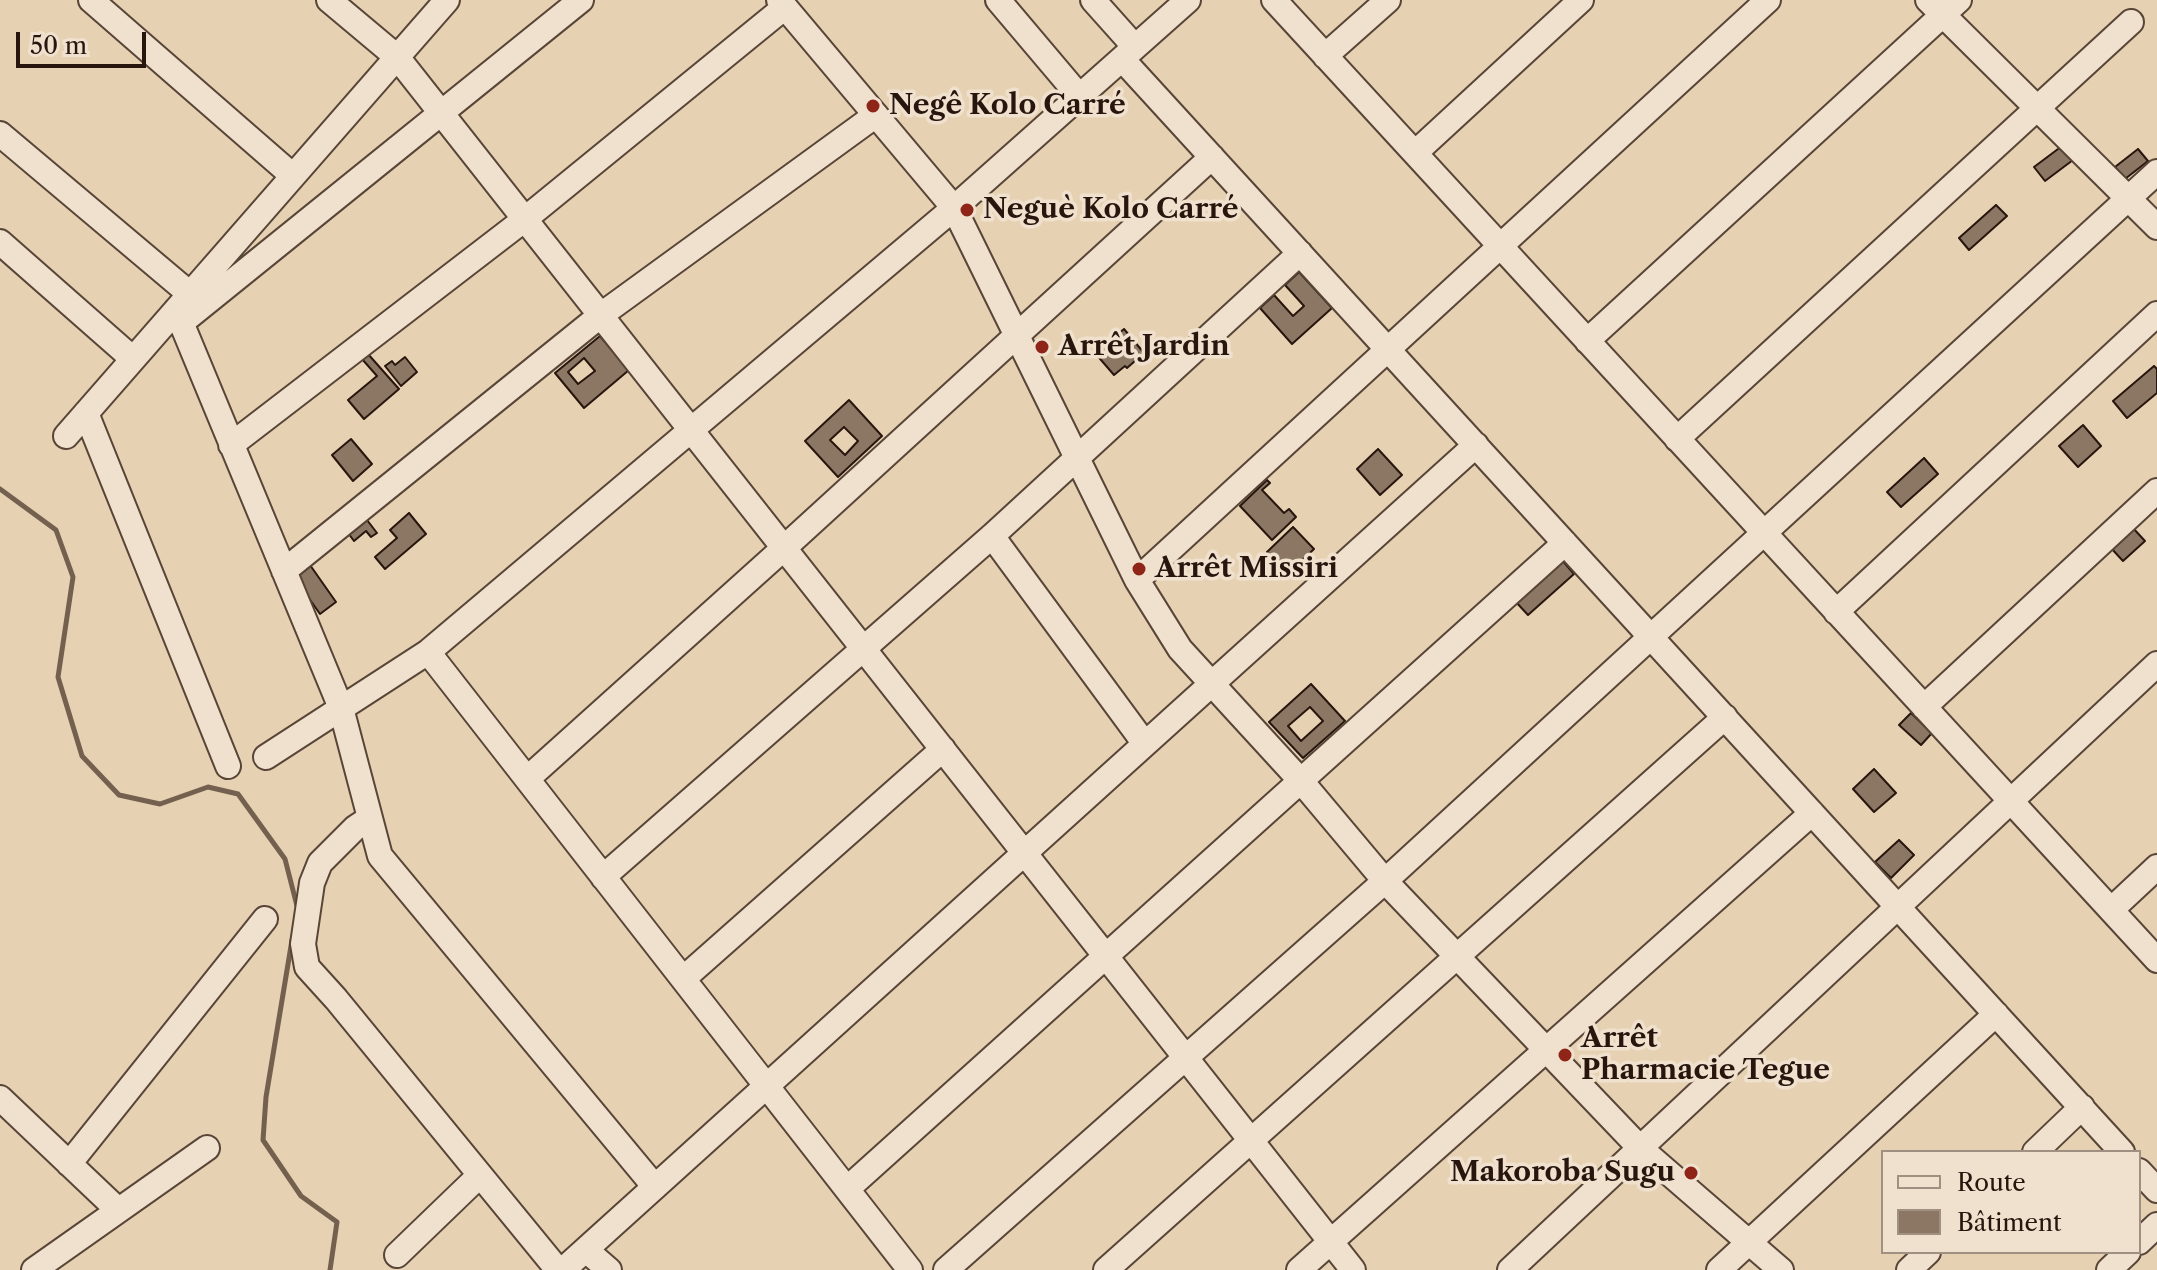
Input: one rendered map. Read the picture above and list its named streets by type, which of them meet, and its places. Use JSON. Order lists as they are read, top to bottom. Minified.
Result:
{"places":["Negê Kolo Carré","Neguè Kolo Carré","Arrêt Jardin","Arrêt Missiri","Arrêt Pharmacie Tegue","Makoroba Sugu"],"legend":["Route","Bâtiment"],"scale_bar":"50 m"}
